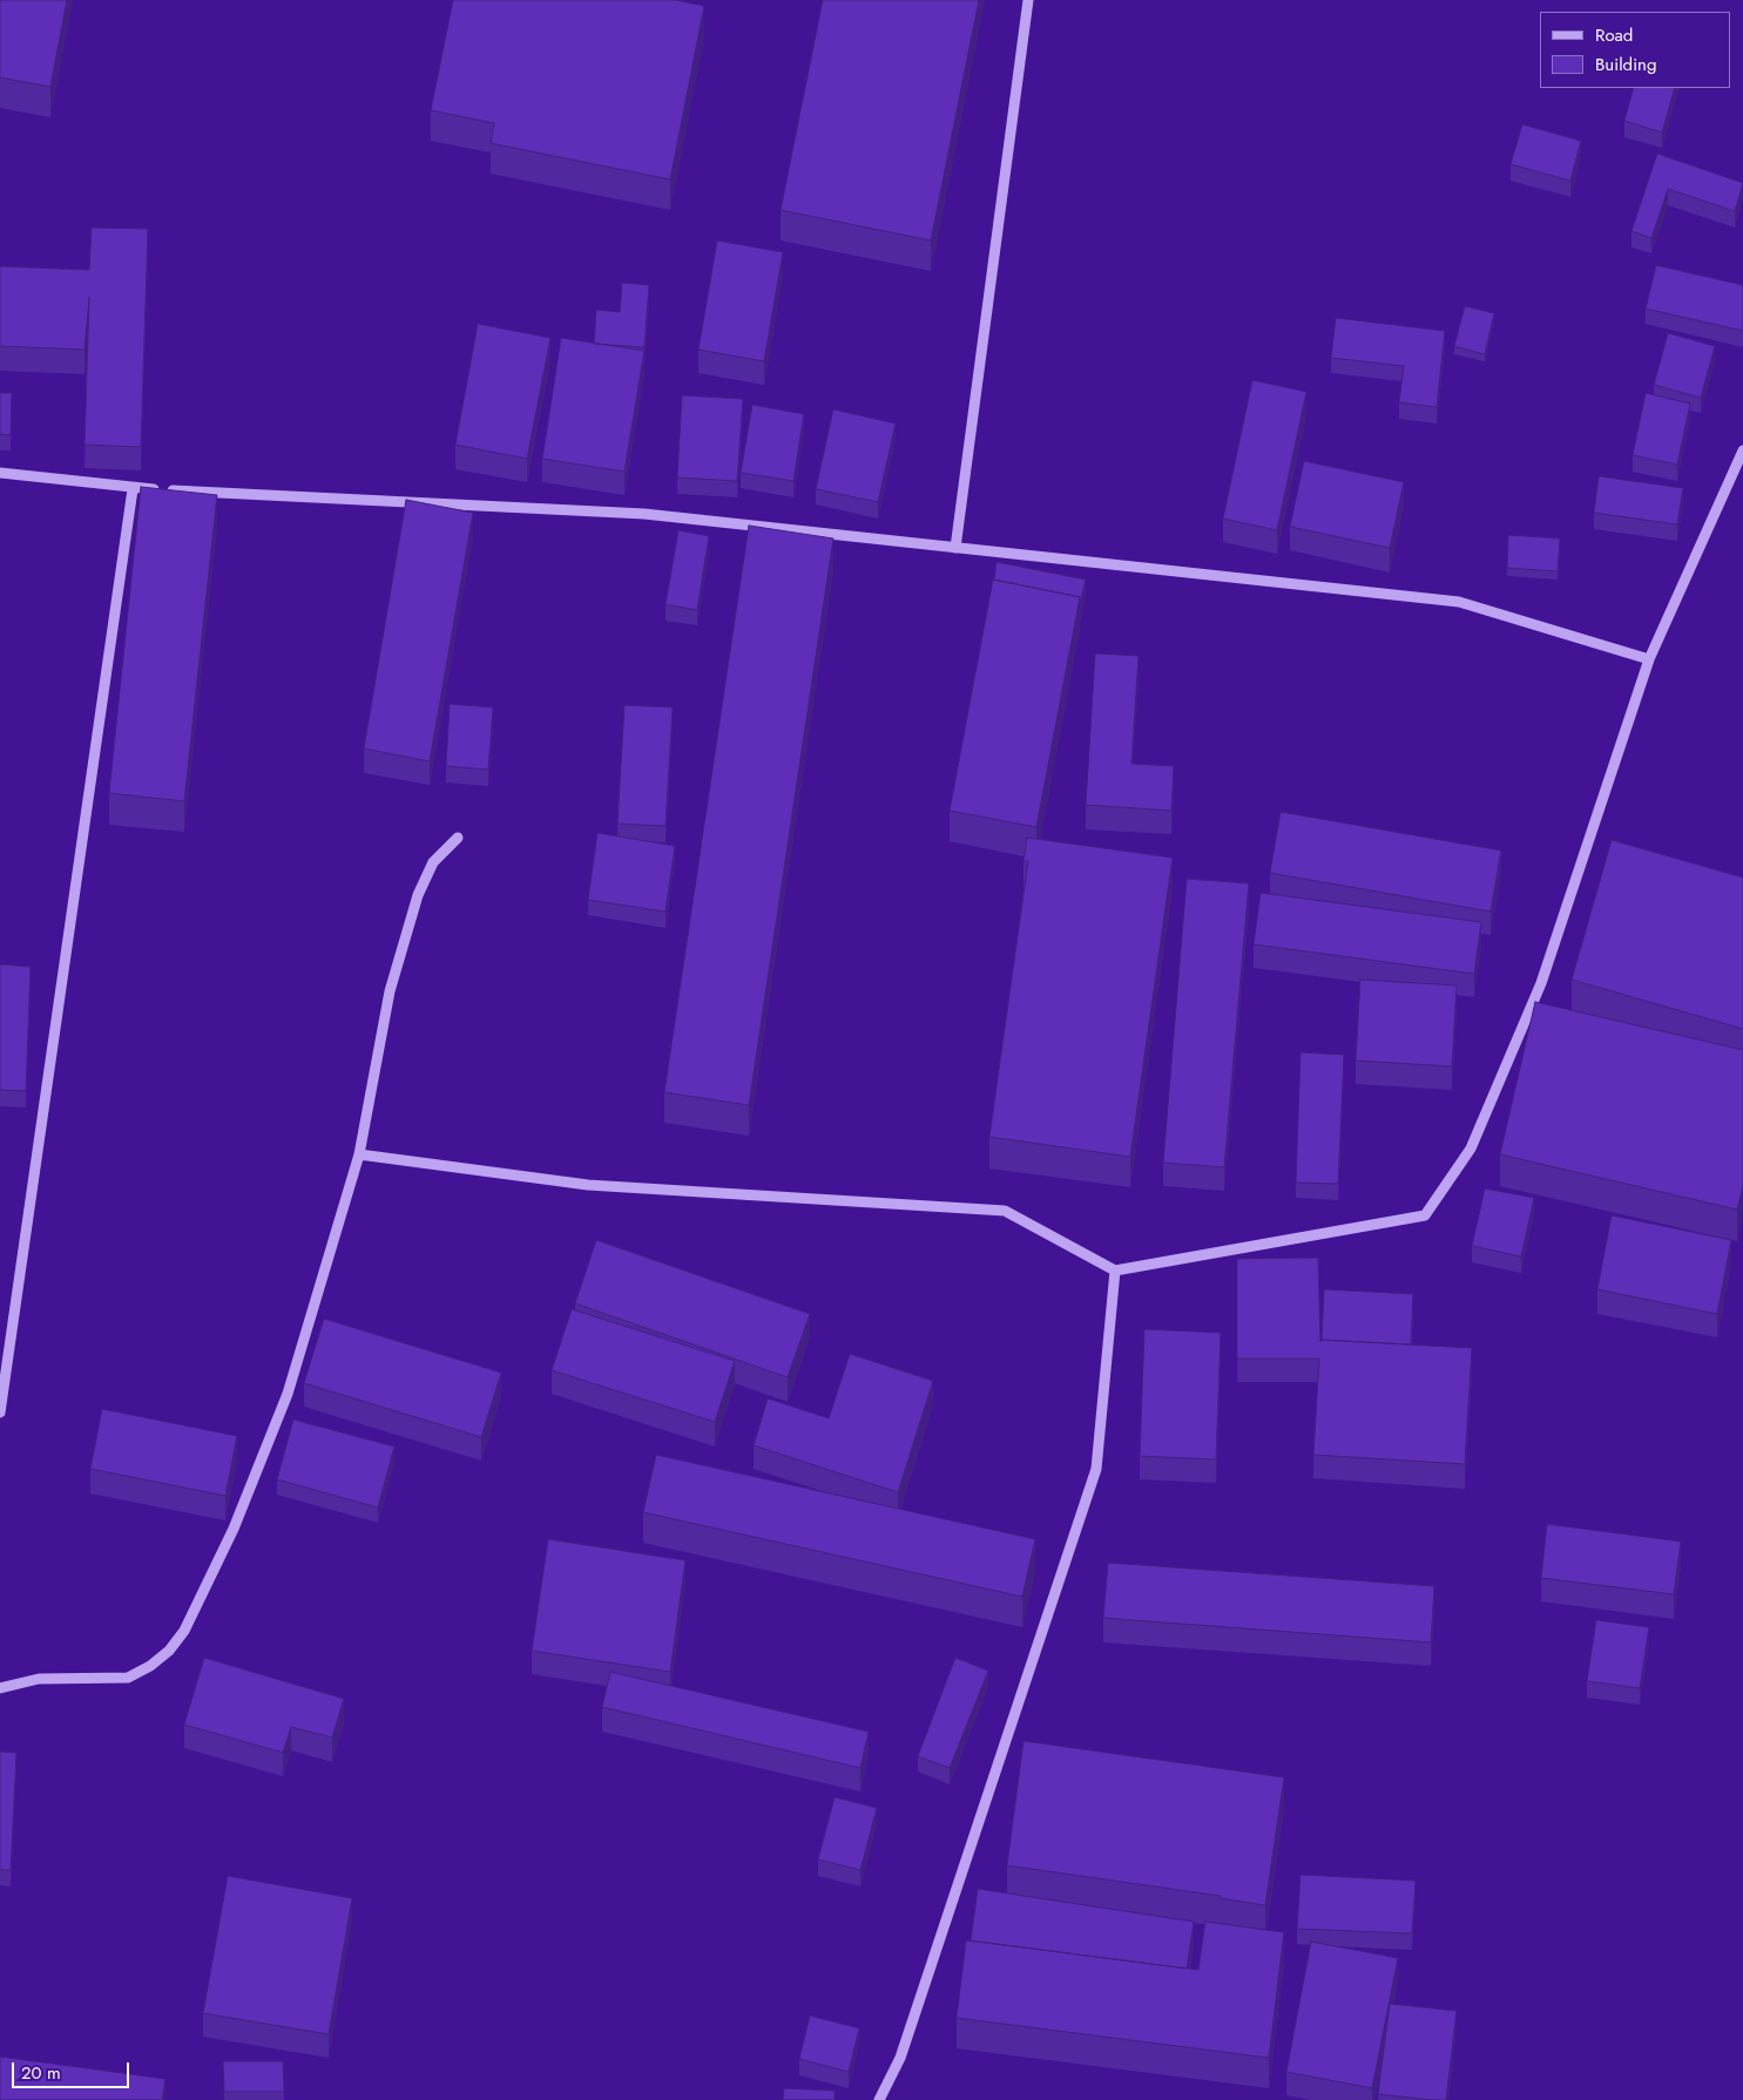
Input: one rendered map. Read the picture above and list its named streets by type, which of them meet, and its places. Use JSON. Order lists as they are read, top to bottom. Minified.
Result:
{"legend":["Road","Building"],"scale_bar":"20 m"}
